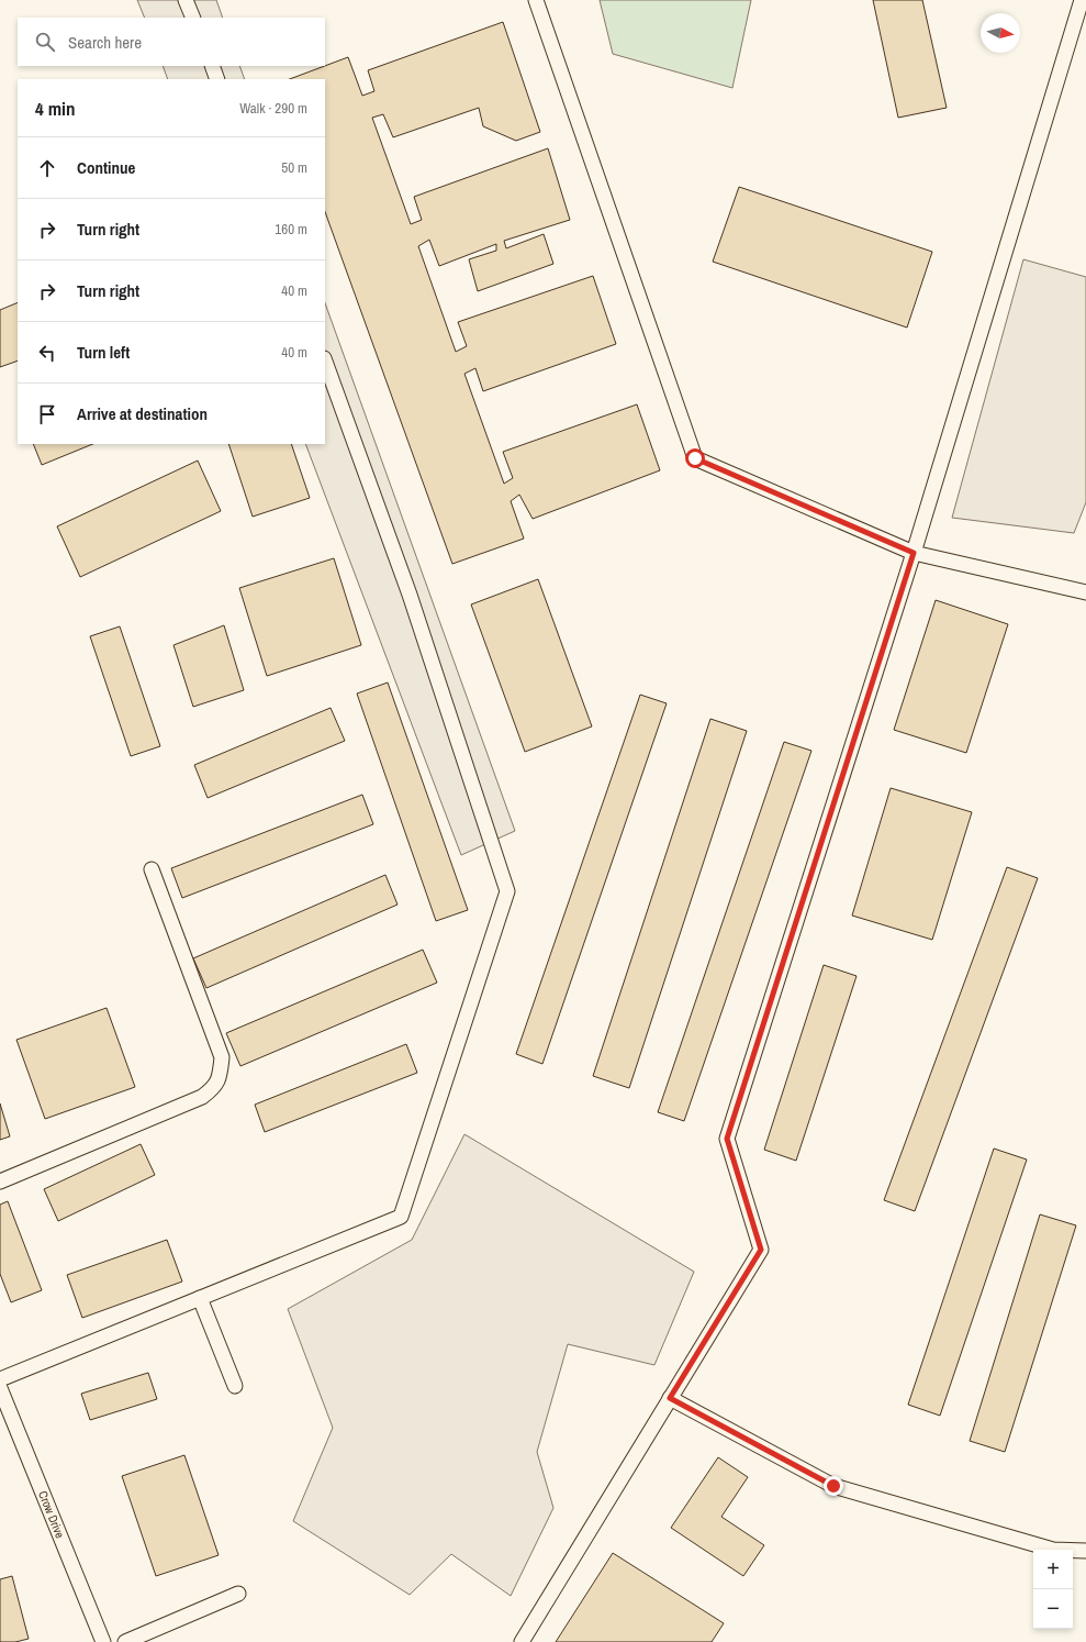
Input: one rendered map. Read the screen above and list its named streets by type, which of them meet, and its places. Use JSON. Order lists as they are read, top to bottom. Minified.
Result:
{"streets":{"lane":["Crow Drive"]},"north":"right","page":{"search":"Search here","heading":["4 min","Walk · 290 m"],"list":[["Continue","50 m"],["Turn right","160 m"],["Turn right","40 m"],["Turn left","40 m"],"Arrive at destination"],"map_buttons":["+","−"]}}
